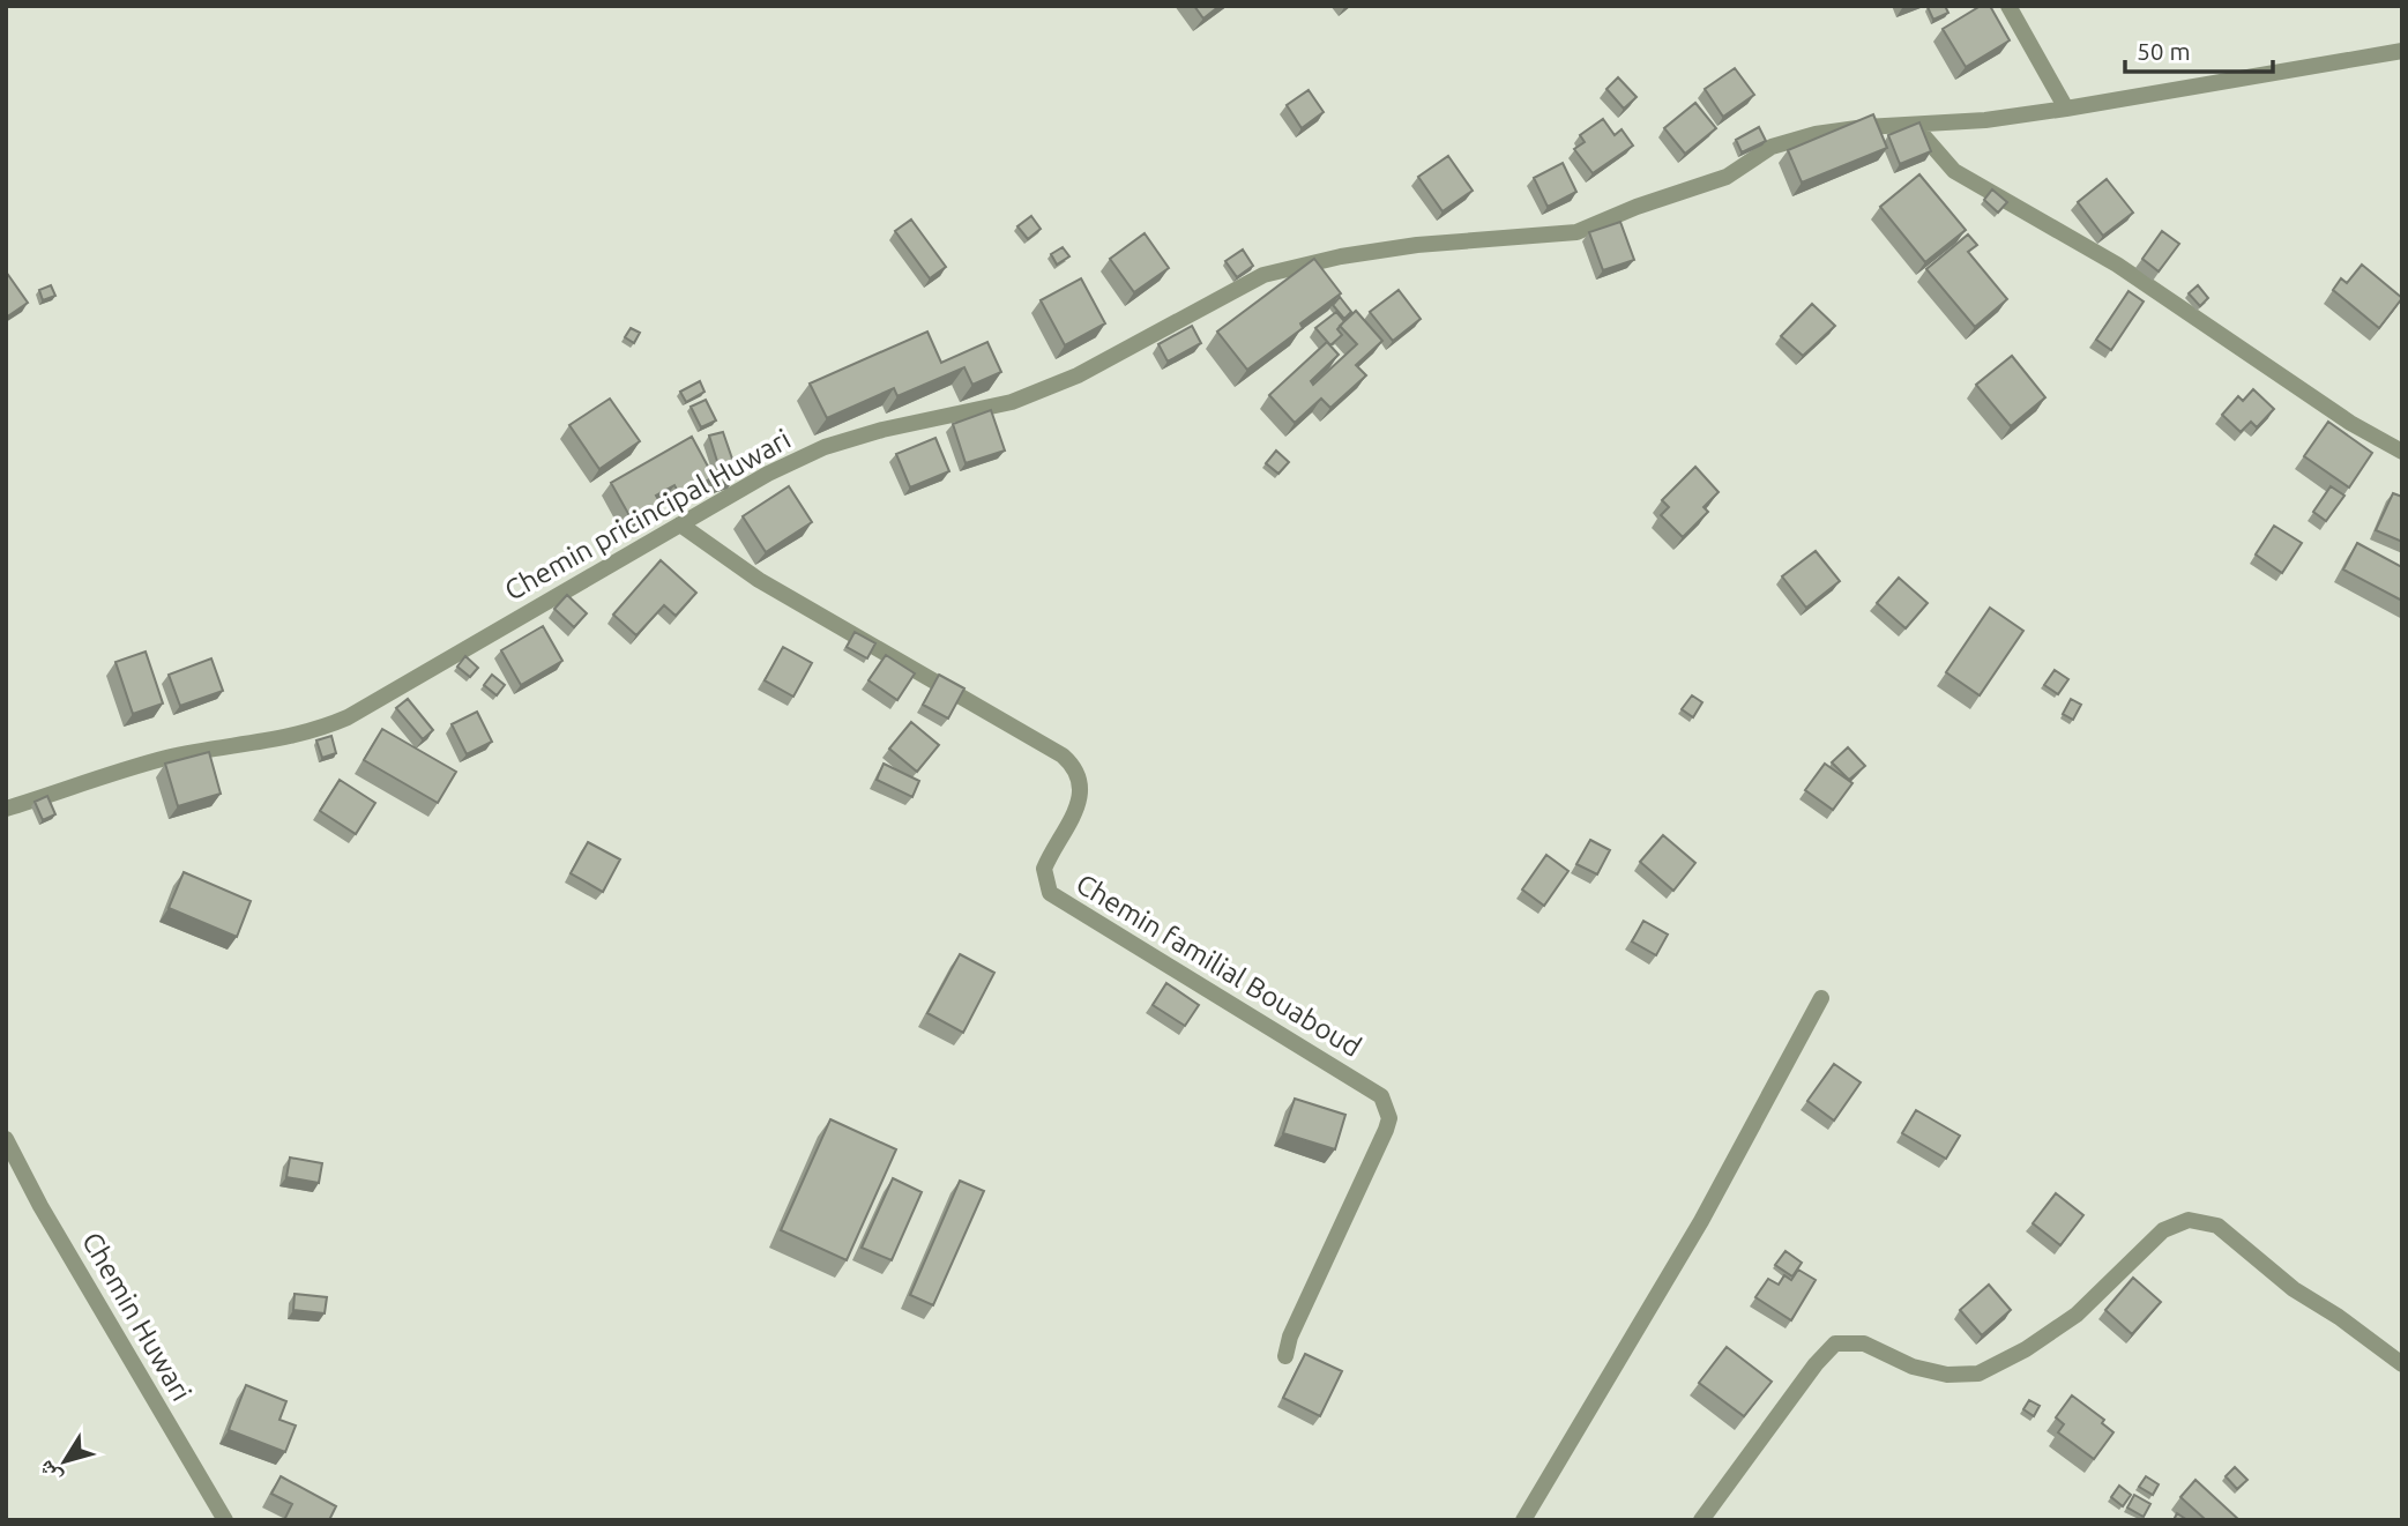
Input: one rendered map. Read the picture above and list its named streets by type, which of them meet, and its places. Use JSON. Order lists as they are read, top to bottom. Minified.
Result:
{"streets":{"street":["Chemin pricincipal Huwari","Chemin familial Bouaboud","Chemin Huwari"]},"crossings":[["Chemin pricincipal Huwari","Chemin familial Bouaboud"]],"scale_bar":"50 m","north":"bottom left"}
